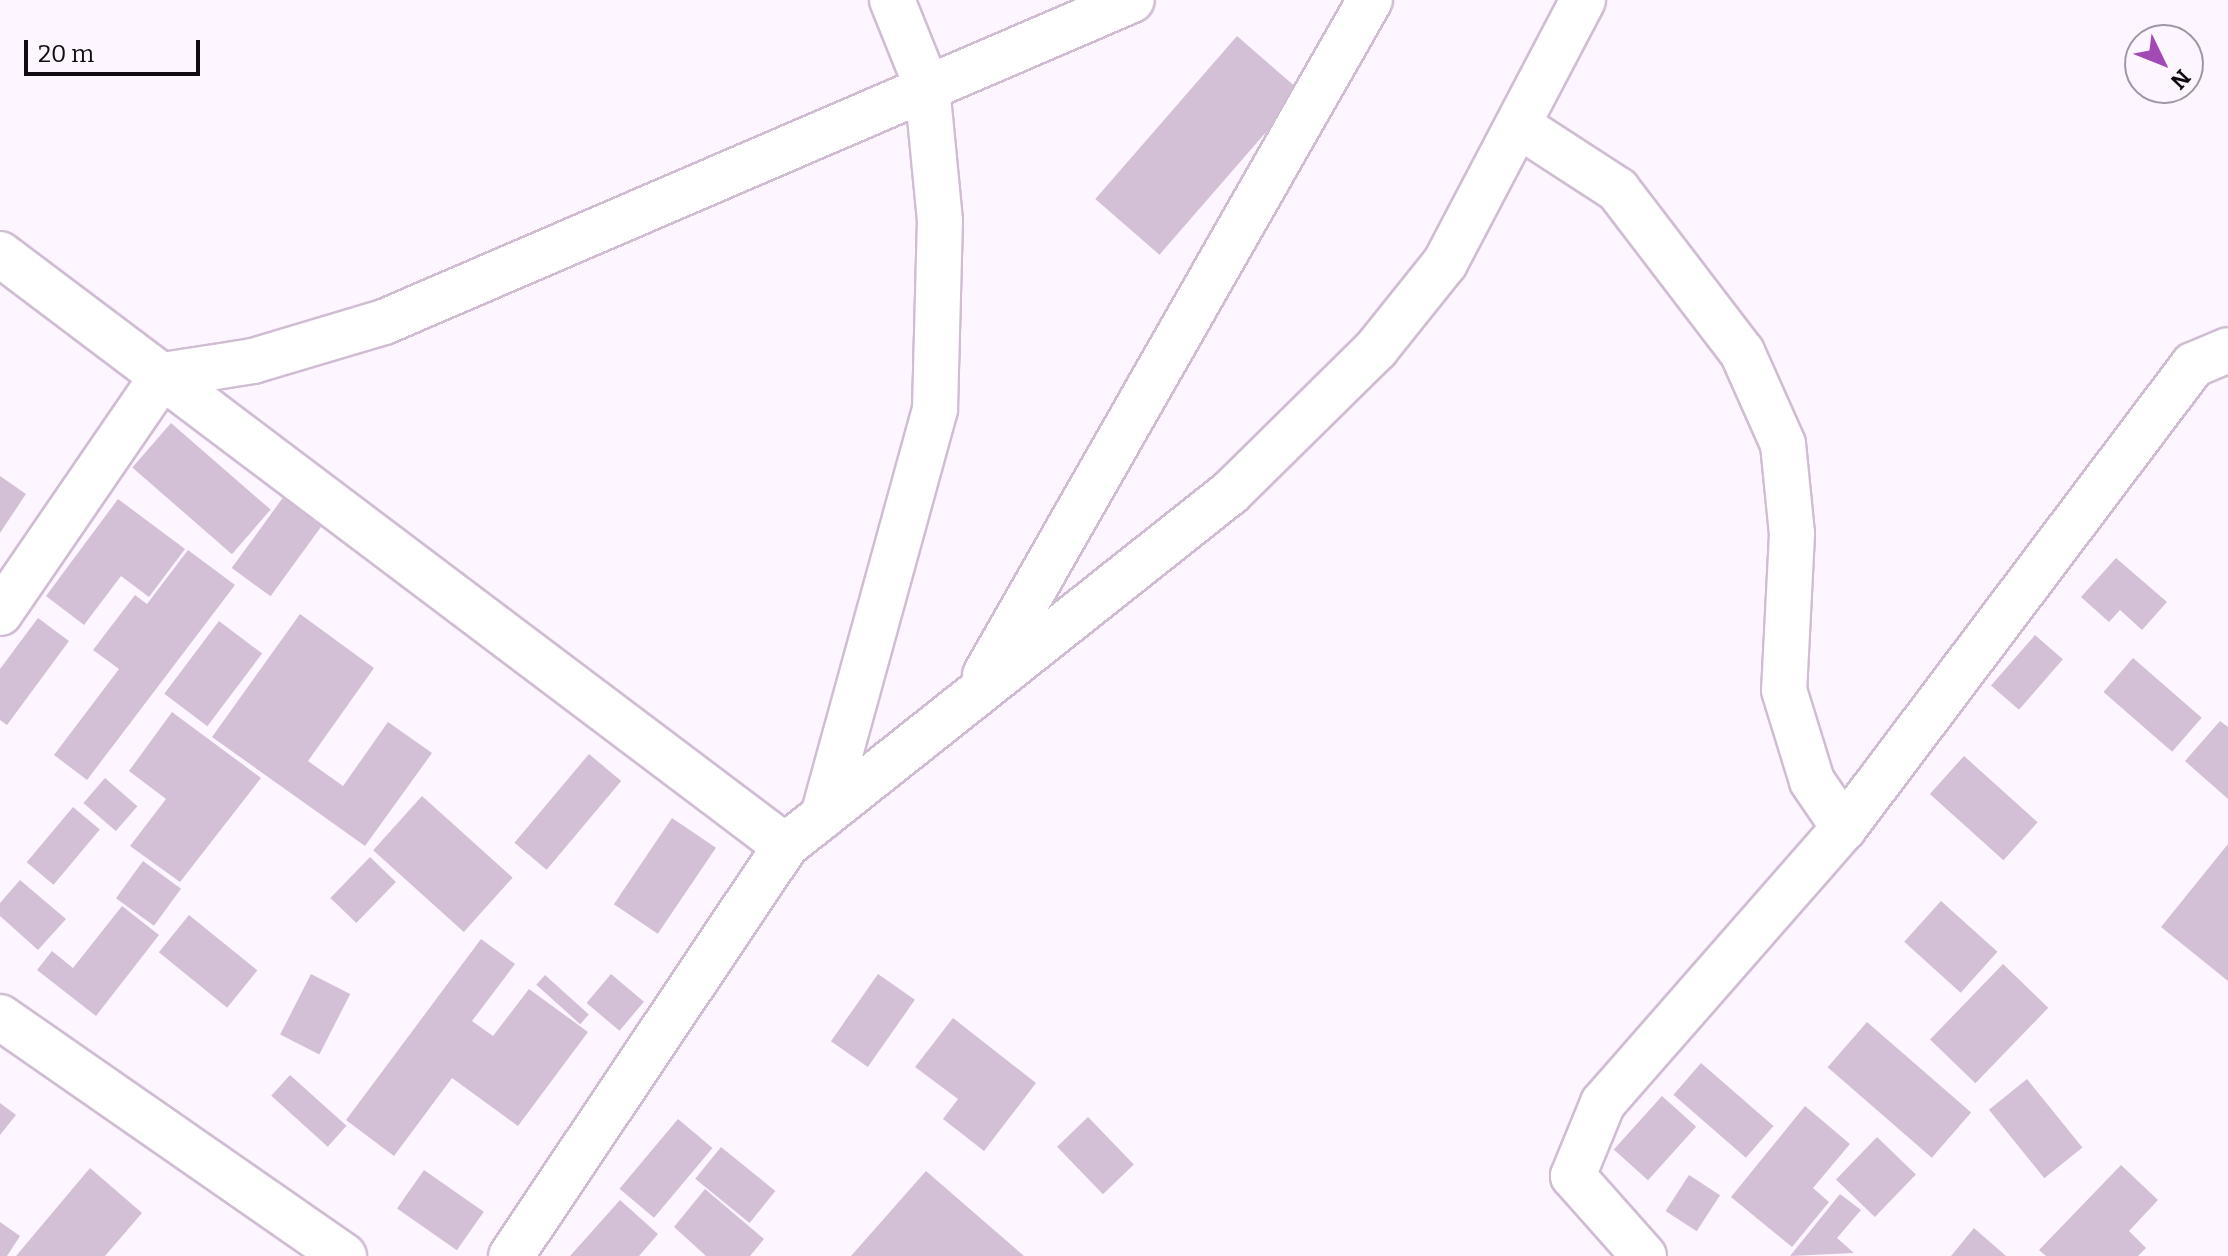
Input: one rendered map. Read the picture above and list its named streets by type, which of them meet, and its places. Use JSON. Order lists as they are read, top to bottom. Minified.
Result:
{"scale_bar":"20 m","north":"bottom right"}
